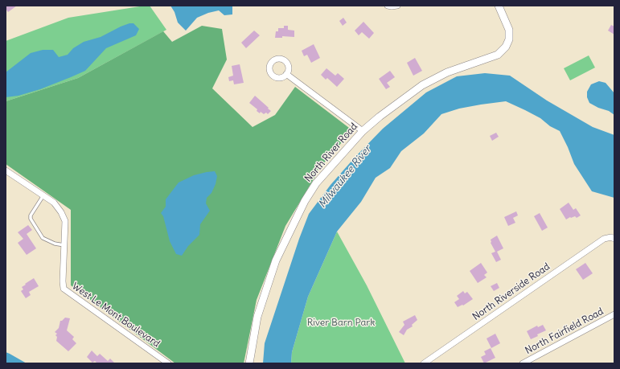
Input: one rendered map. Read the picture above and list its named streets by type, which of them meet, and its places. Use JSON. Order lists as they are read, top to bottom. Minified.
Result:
{"streets":{"street":["North River Road","North Riverside Road","West Le Mont Boulevard","North Fairfield Road"]},"water":["Milwaukee River"],"parks":["River Barn Park"]}
